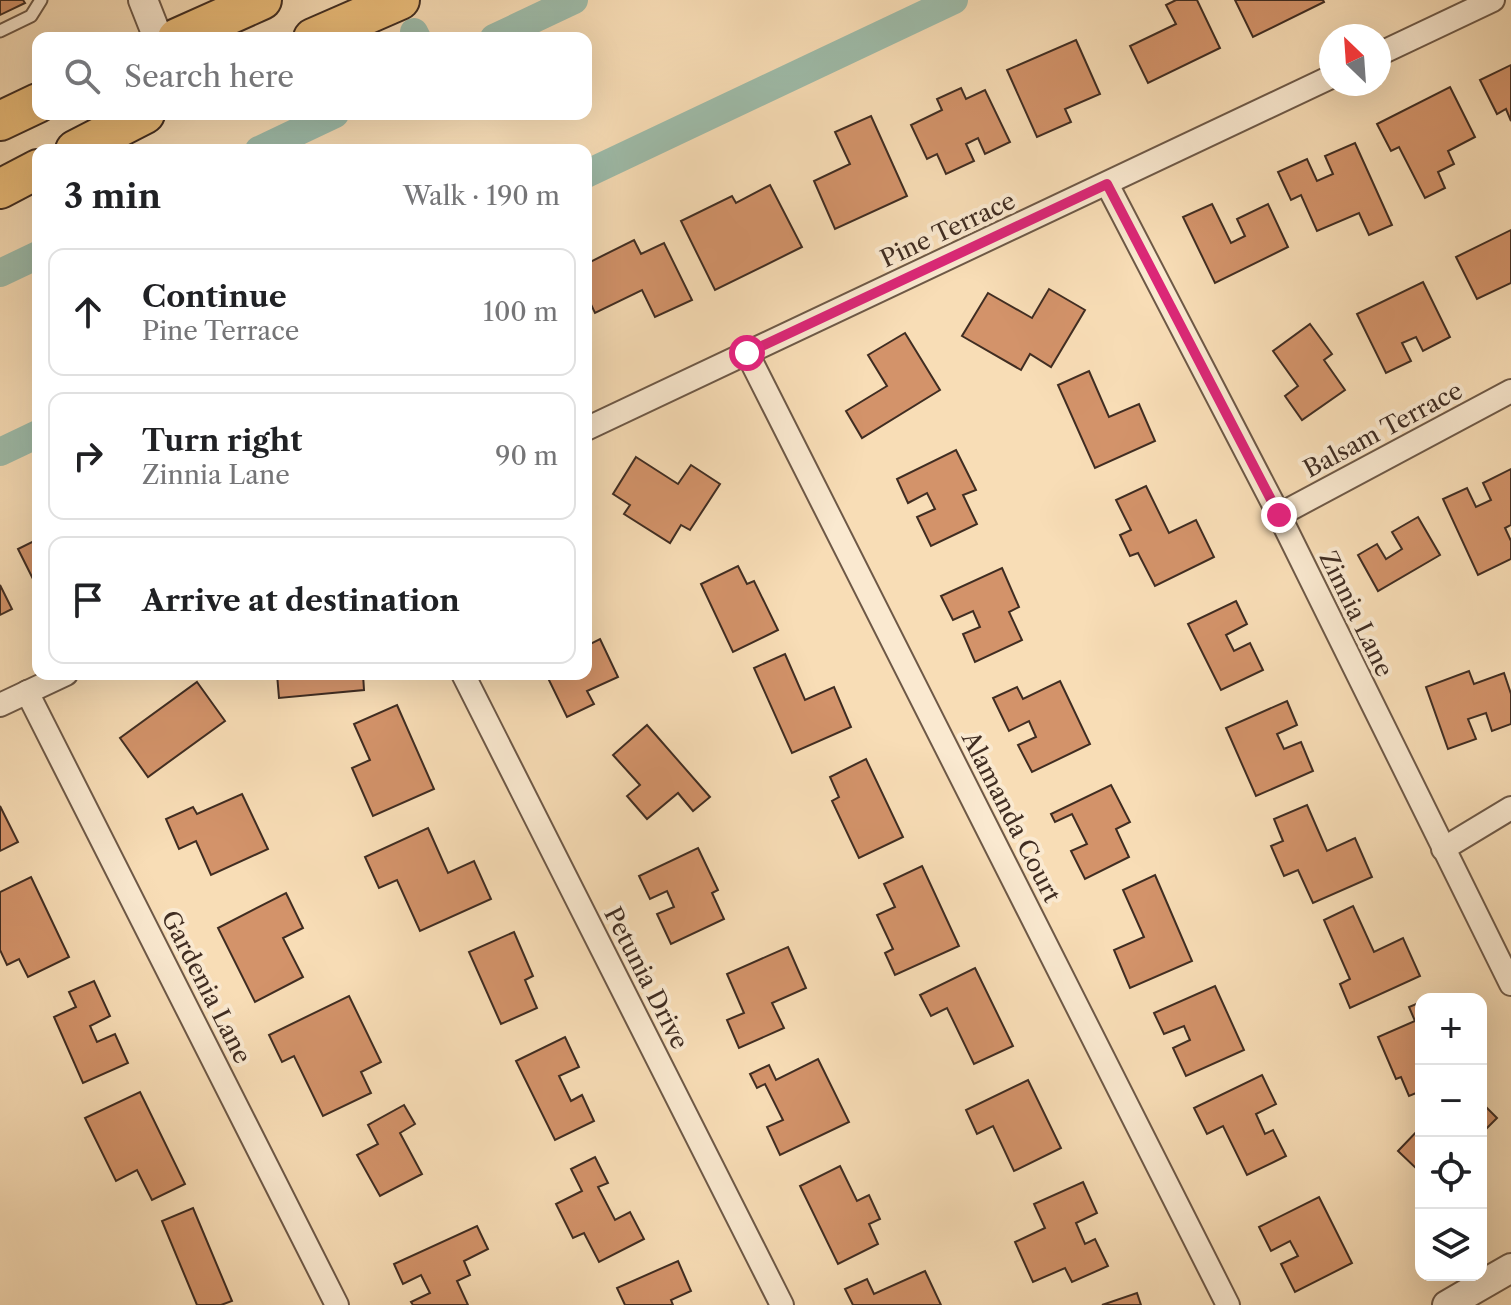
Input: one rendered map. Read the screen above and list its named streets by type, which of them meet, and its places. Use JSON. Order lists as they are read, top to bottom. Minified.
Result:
{"streets":{"street":["Pine Terrace","Balsam Terrace","Zinnia Lane","Alamanda Court","Petunia Drive","Gardenia Lane"]},"crossings":[["Pine Terrace","Zinnia Lane"],["Pine Terrace","Alamanda Court"],["Balsam Terrace","Zinnia Lane"]],"north":"top left","page":{"search":"Search here","heading":["3 min","Walk · 190 m"],"list":[["Continue","Pine Terrace","100 m"],["Turn right","Zinnia Lane","90 m"],"Arrive at destination"],"map_buttons":["+","−"]}}
